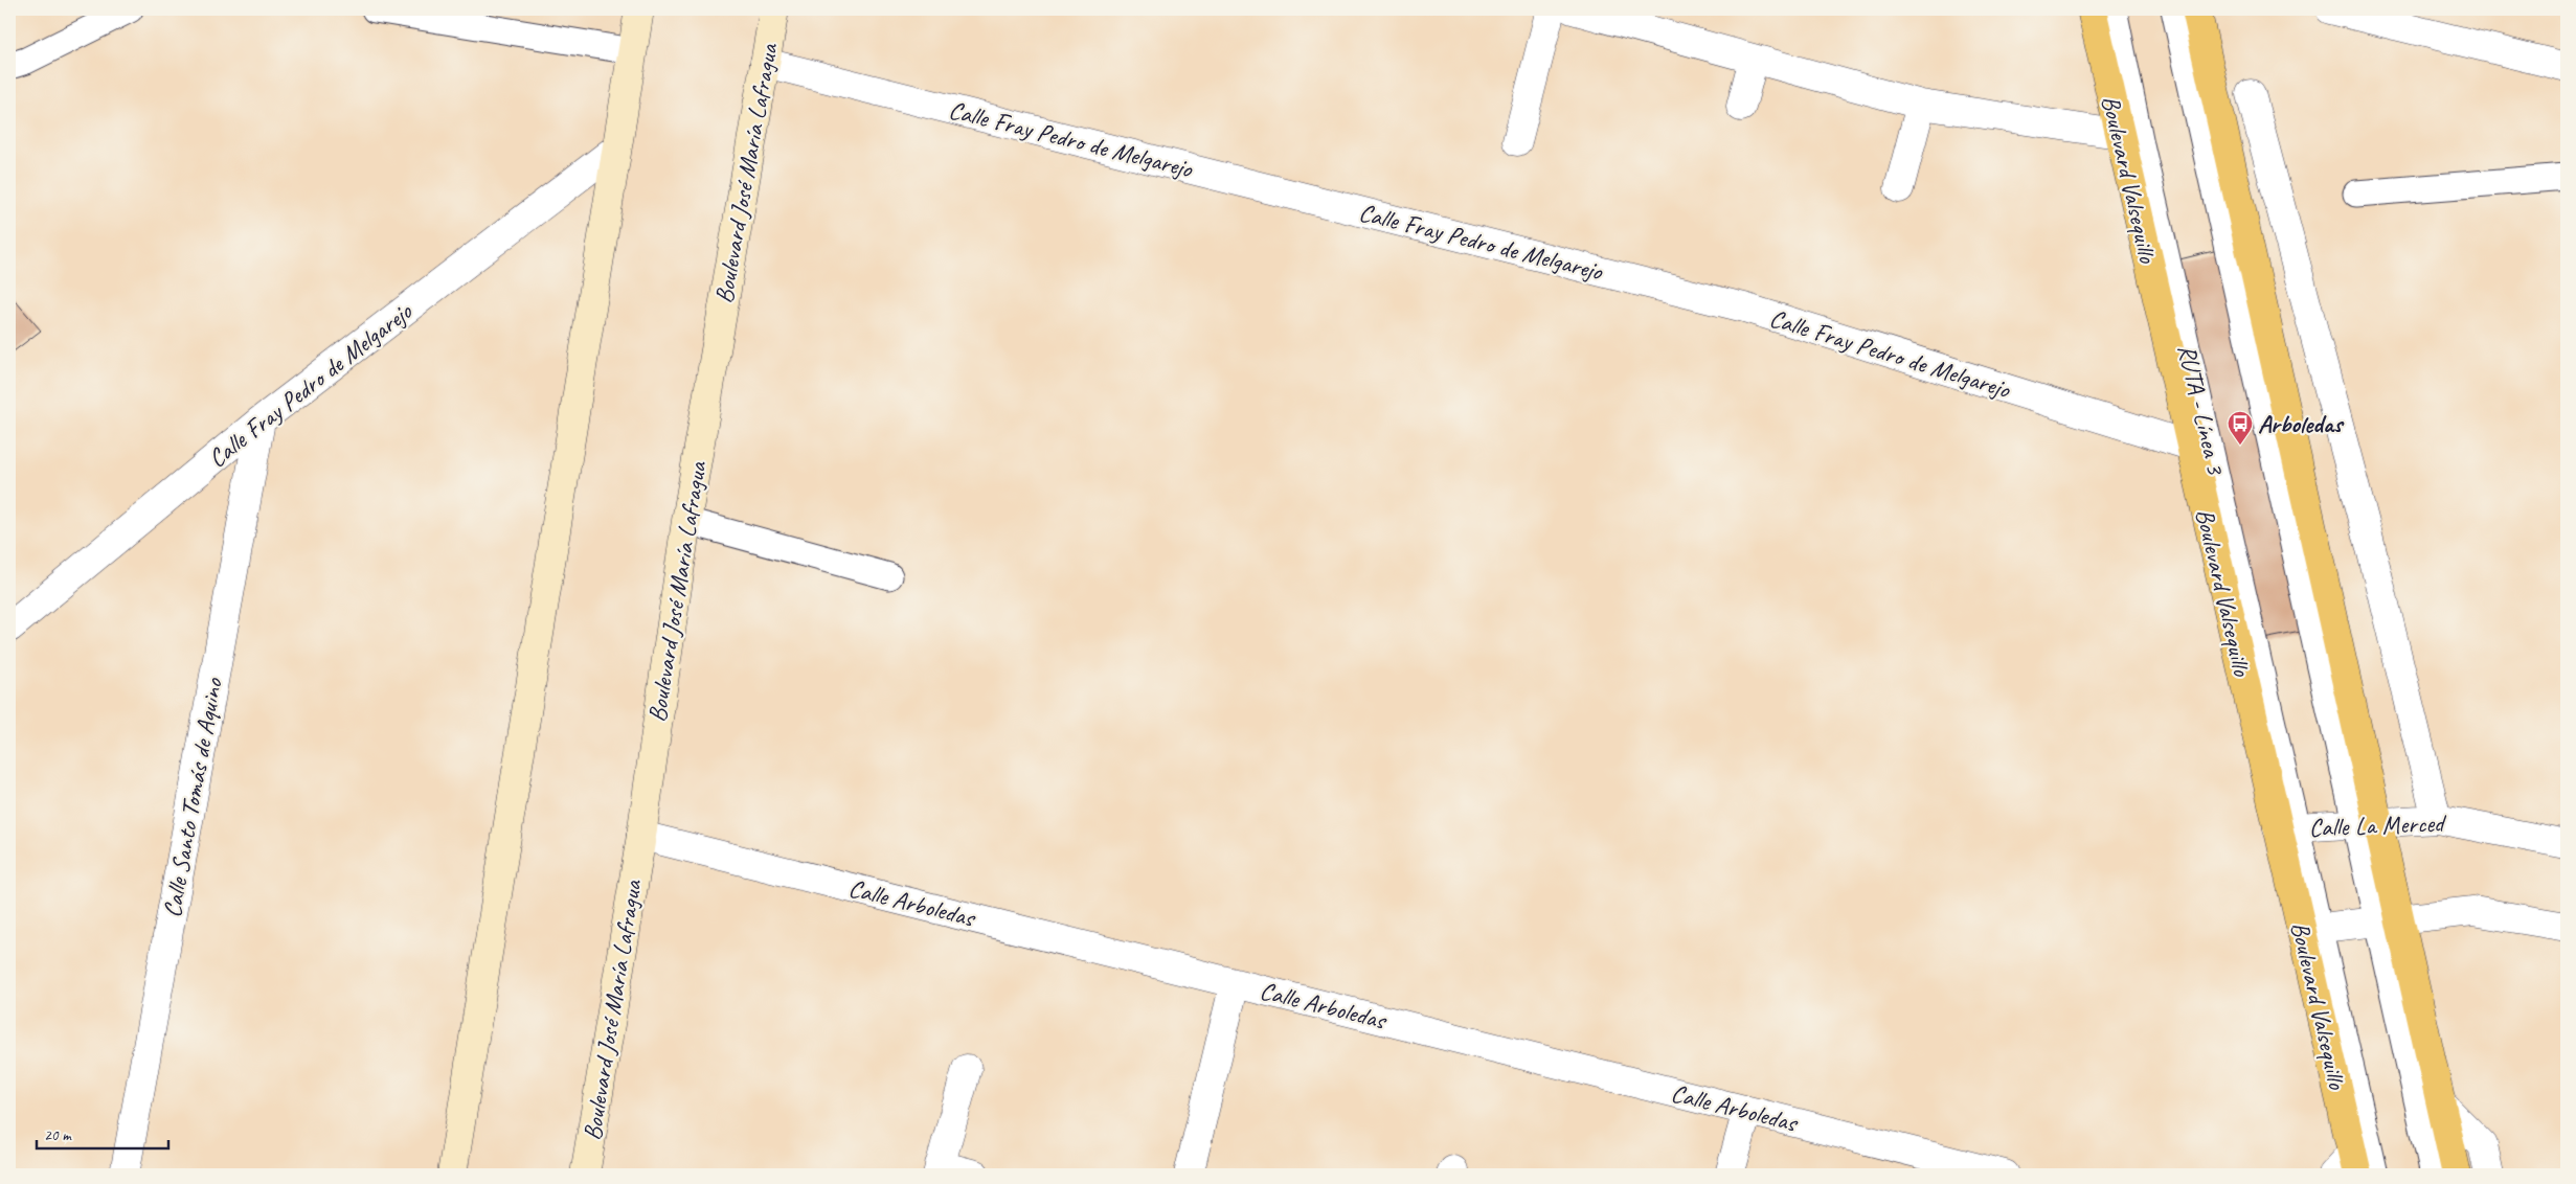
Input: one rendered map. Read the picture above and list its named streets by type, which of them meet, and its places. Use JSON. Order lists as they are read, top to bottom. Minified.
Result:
{"streets":{"main road":["Boulevard José María Lafragua","Boulevard Valsequillo"],"street":["Calle Fray Pedro de Melgarejo","Calle Santo Tomás de Aquino","Calle La Merced","Calle Arboledas"],"lane":["RUTA - Línea 3"]},"crossings":[["Calle Fray Pedro de Melgarejo","Boulevard José María Lafragua"],["Calle Fray Pedro de Melgarejo","Boulevard Valsequillo"],["Calle Fray Pedro de Melgarejo","Calle Santo Tomás de Aquino"],["Boulevard José María Lafragua","Calle Arboledas"],["Boulevard Valsequillo","RUTA - Línea 3"],["Boulevard Valsequillo","Calle La Merced"],["RUTA - Línea 3","Calle La Merced"]],"places":{"bus stop":["Arboledas"]},"scale_bar":"20 m"}
